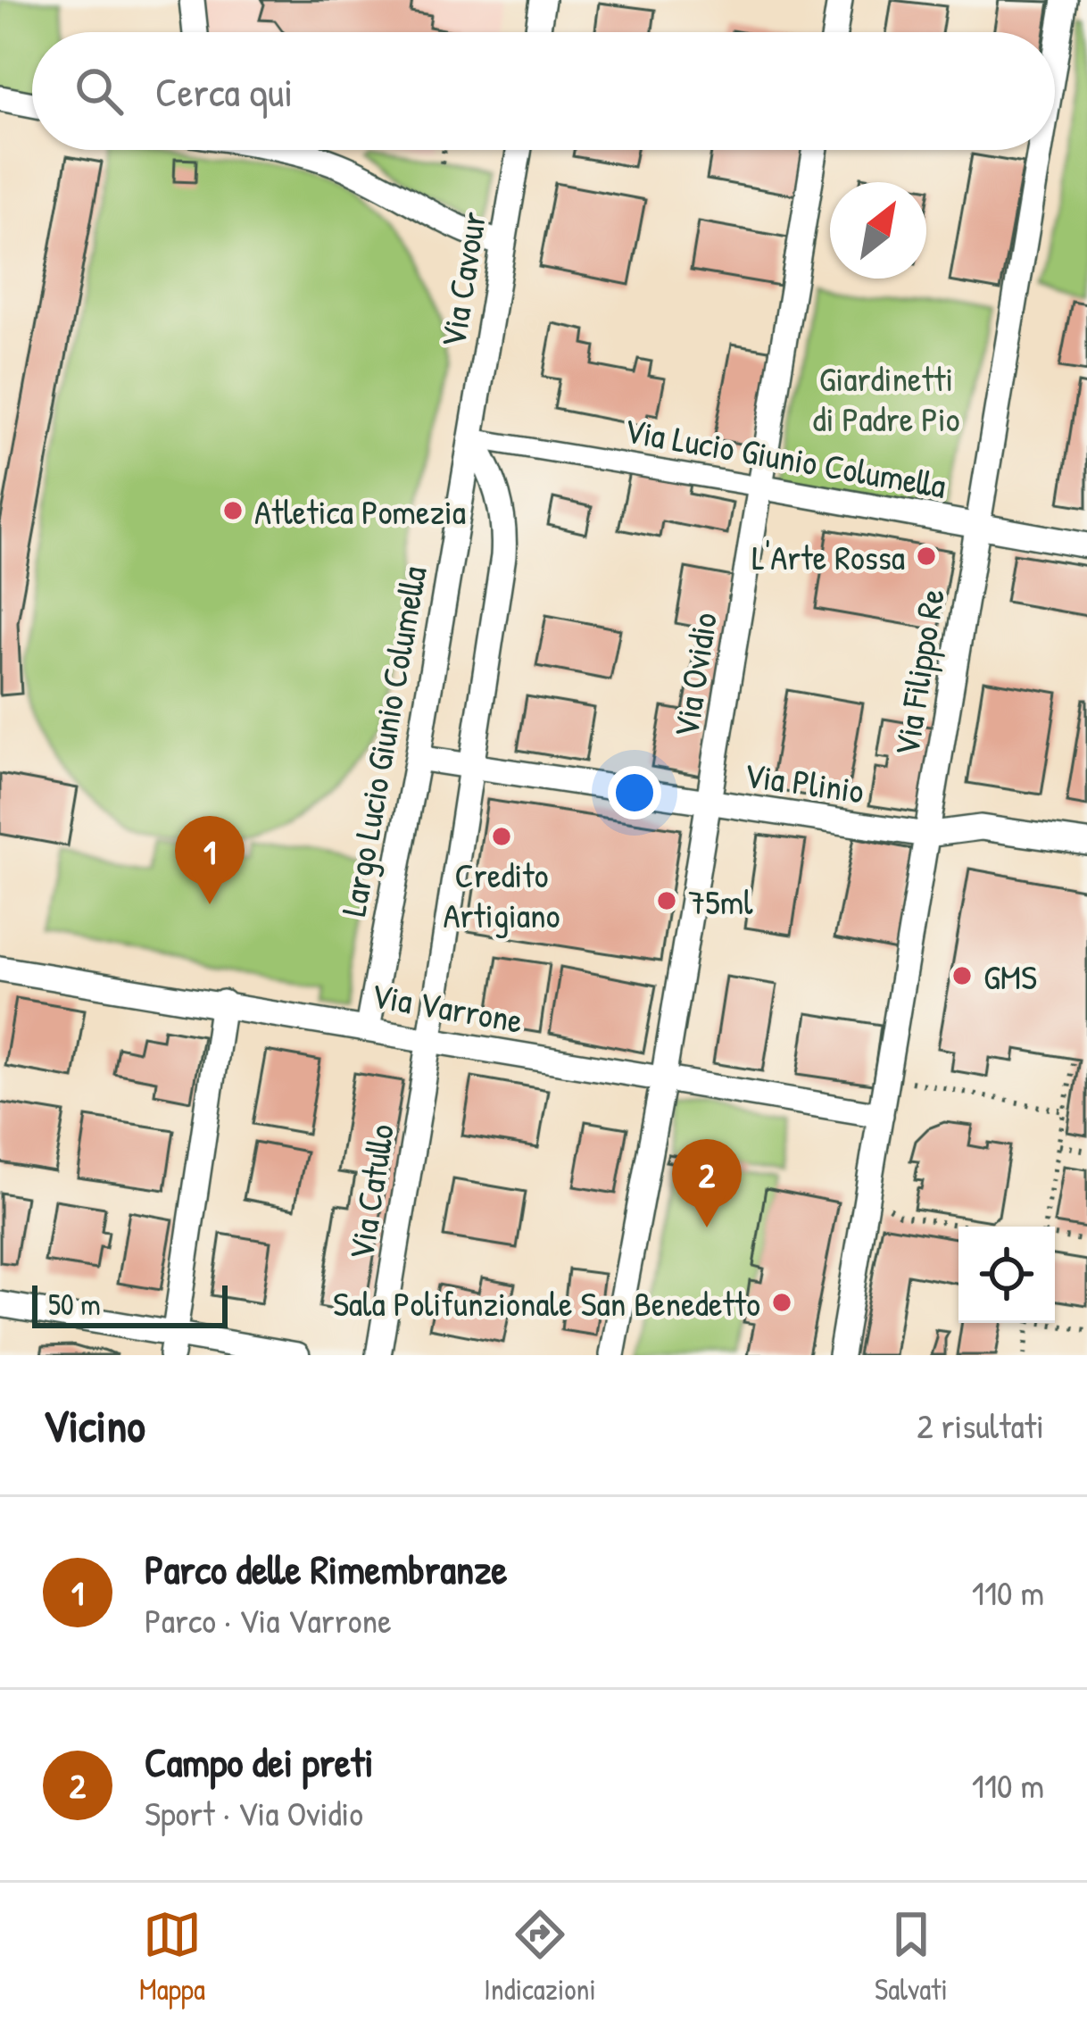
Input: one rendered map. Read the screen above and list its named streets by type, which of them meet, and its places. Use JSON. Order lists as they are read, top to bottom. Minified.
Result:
{"streets":{"street":["Via Cavour","Via Lucio Giunio Columella","Via Filippo Re","Via Ovidio","Largo Lucio Giunio Columella","Via Plinio","Via Varrone","Via Catullo"]},"crossings":[["Via Cavour","Via Lucio Giunio Columella"],["Via Cavour","Largo Lucio Giunio Columella"],["Via Lucio Giunio Columella","Via Filippo Re"],["Via Lucio Giunio Columella","Via Ovidio"],["Via Lucio Giunio Columella","Largo Lucio Giunio Columella"],["Via Filippo Re","Via Plinio"],["Via Filippo Re","Via Varrone"],["Via Ovidio","Via Plinio"],["Via Ovidio","Via Varrone"],["Largo Lucio Giunio Columella","Via Plinio"],["Largo Lucio Giunio Columella","Via Varrone"],["Via Varrone","Via Catullo"]],"parks":["Giardinetti di Padre Pio"],"places":["Atletica Pomezia","L'Arte Rossa","Credito Artigiano","75ml","GMS","Sala Polifunzionale San Benedetto"],"scale_bar":"50 m","north":"top right","page":{"search":"Cerca qui","pins":["1","2"],"scale":"50 m","heading":["Vicino","2 risultati"],"list":[{"mark":"1","name":"Parco delle Rimembranze","note":"Parco · Via Varrone","value":"110 m"},{"mark":"2","name":"Campo dei preti","note":"Sport · Via Ovidio","value":"110 m"}],"nav":["Mappa","Indicazioni","Salvati"]}}
